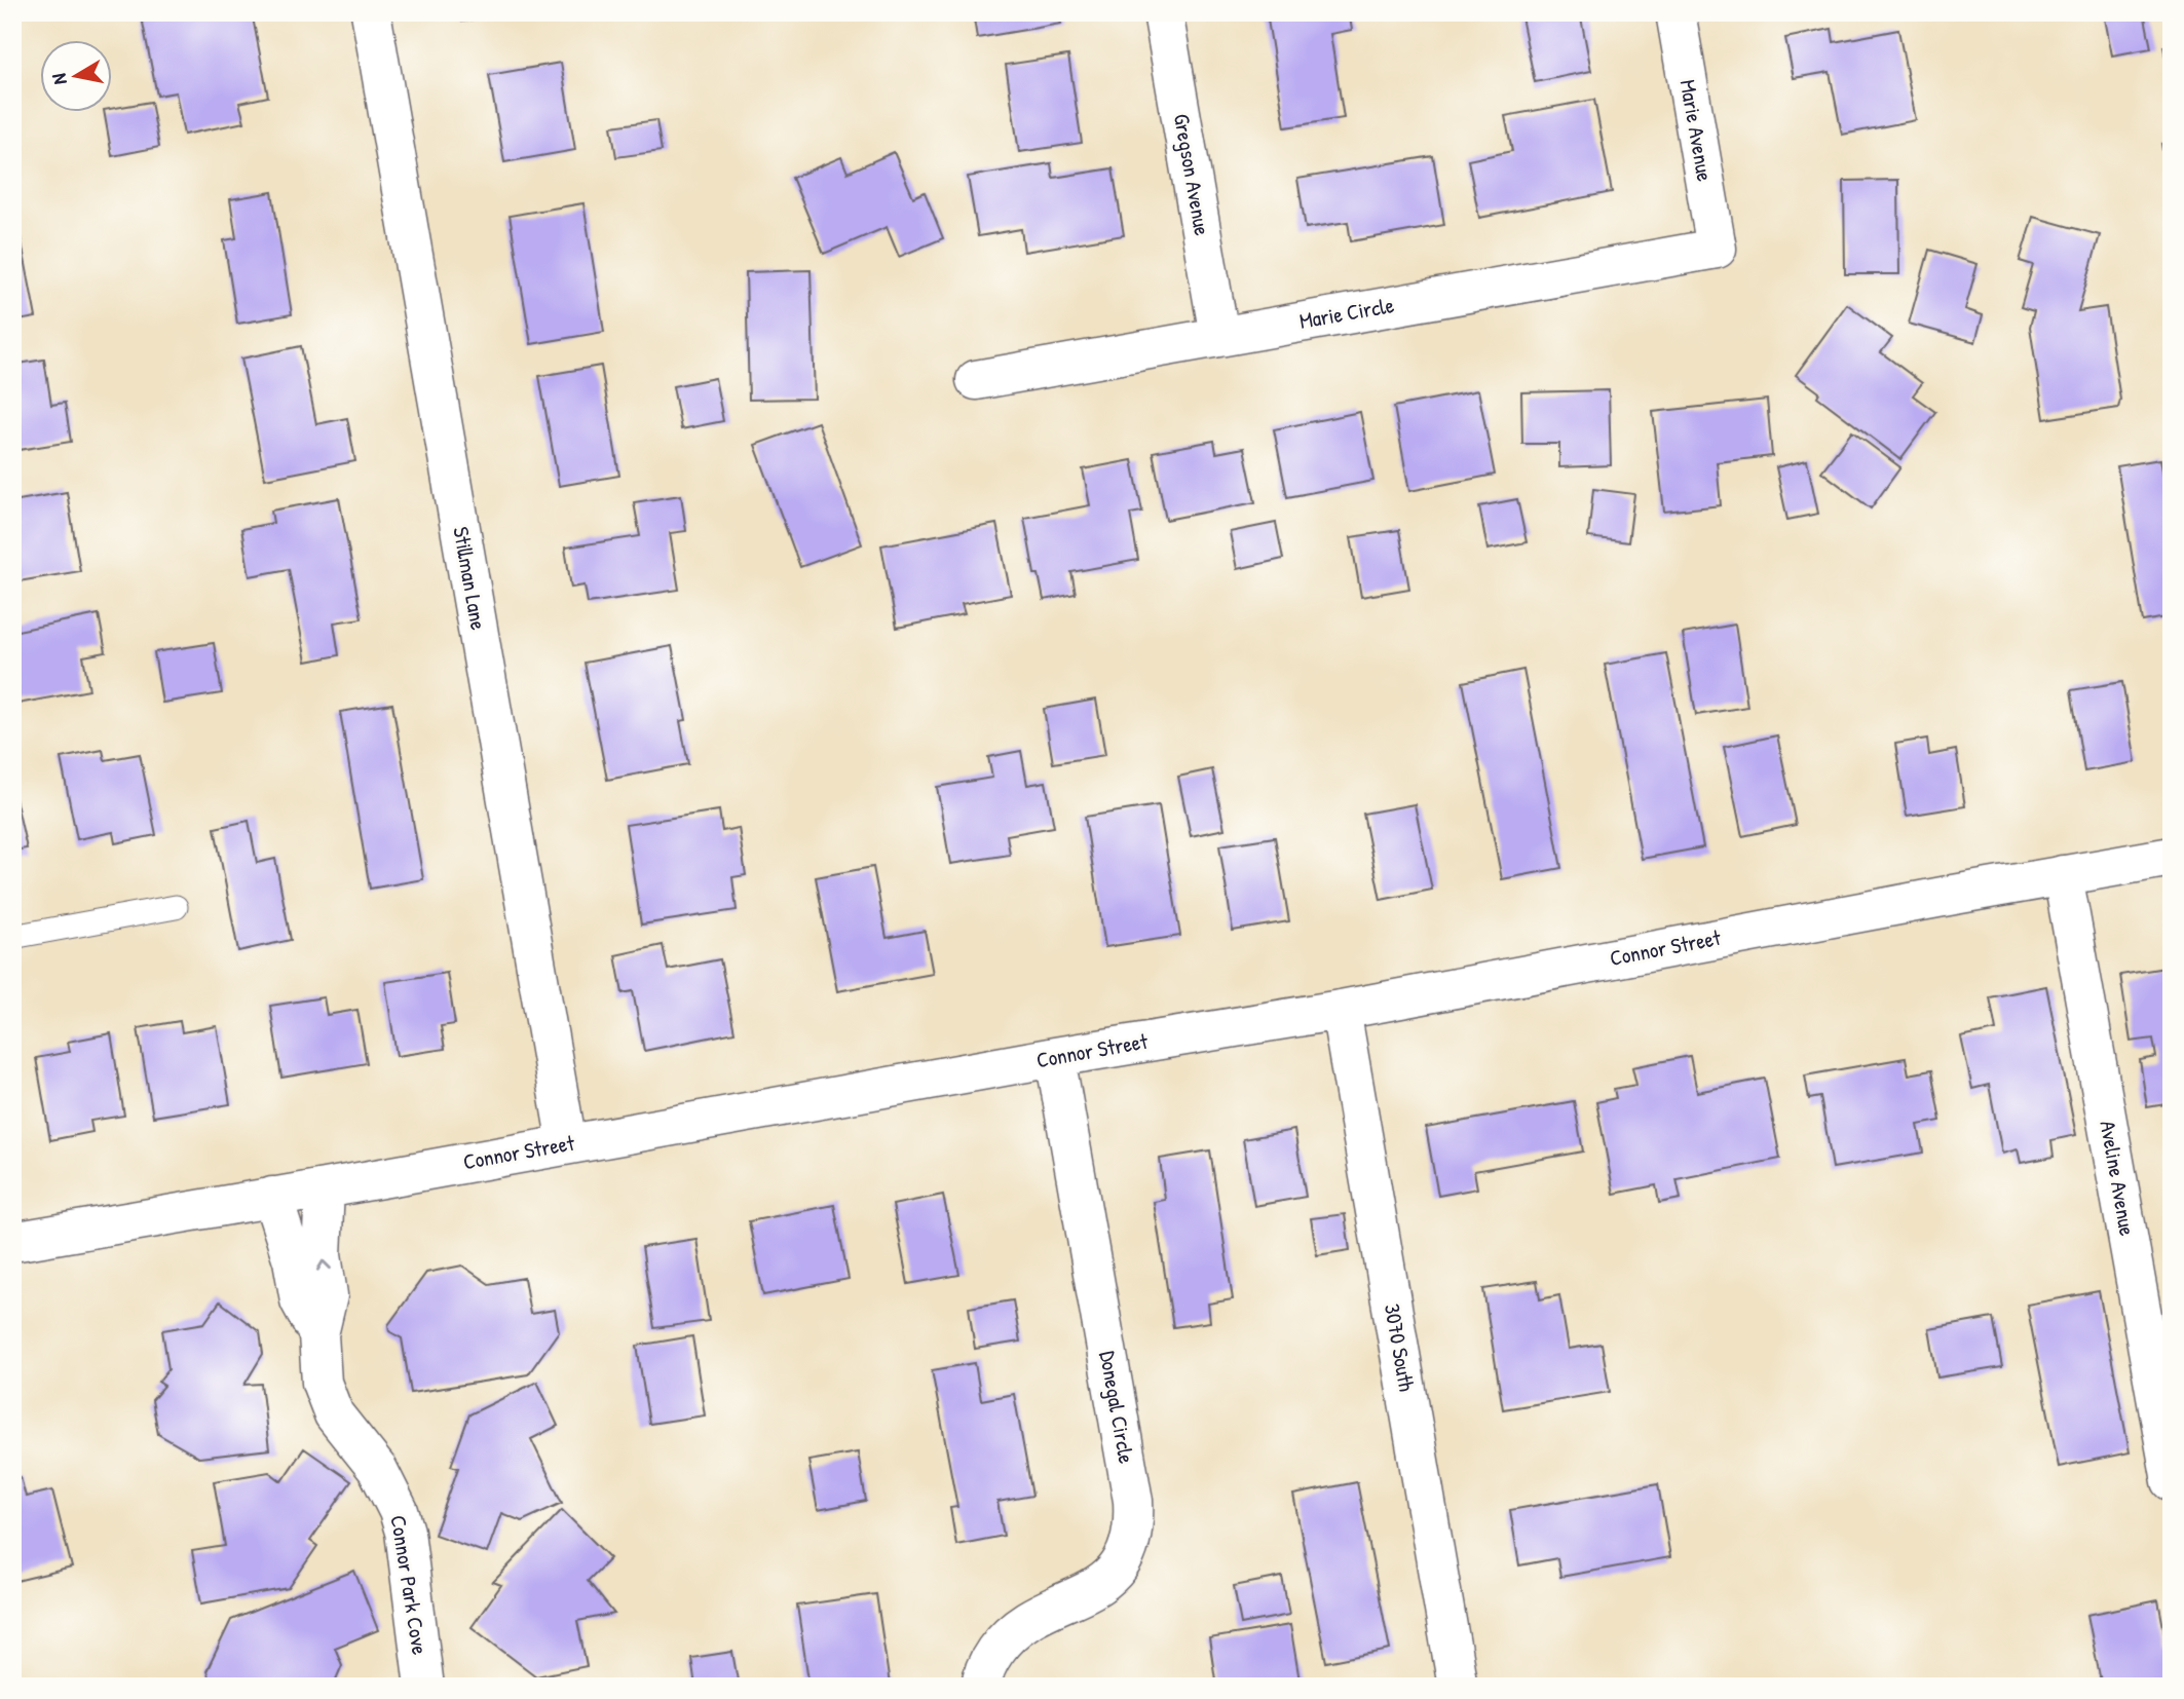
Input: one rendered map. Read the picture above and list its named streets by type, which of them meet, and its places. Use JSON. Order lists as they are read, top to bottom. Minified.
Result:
{"streets":{"street":["Marie Avenue","Gregson Avenue","Marie Circle","Stillman Lane","Connor Street","Aveline Avenue","3070 South","Donegal Circle","Connor Park Cove"]},"crossings":[["Marie Avenue","Marie Circle"],["Gregson Avenue","Marie Circle"],["Stillman Lane","Connor Street"],["Connor Street","Aveline Avenue"],["Connor Street","3070 South"],["Connor Street","Donegal Circle"],["Connor Street","Connor Park Cove"]],"north":"left"}
